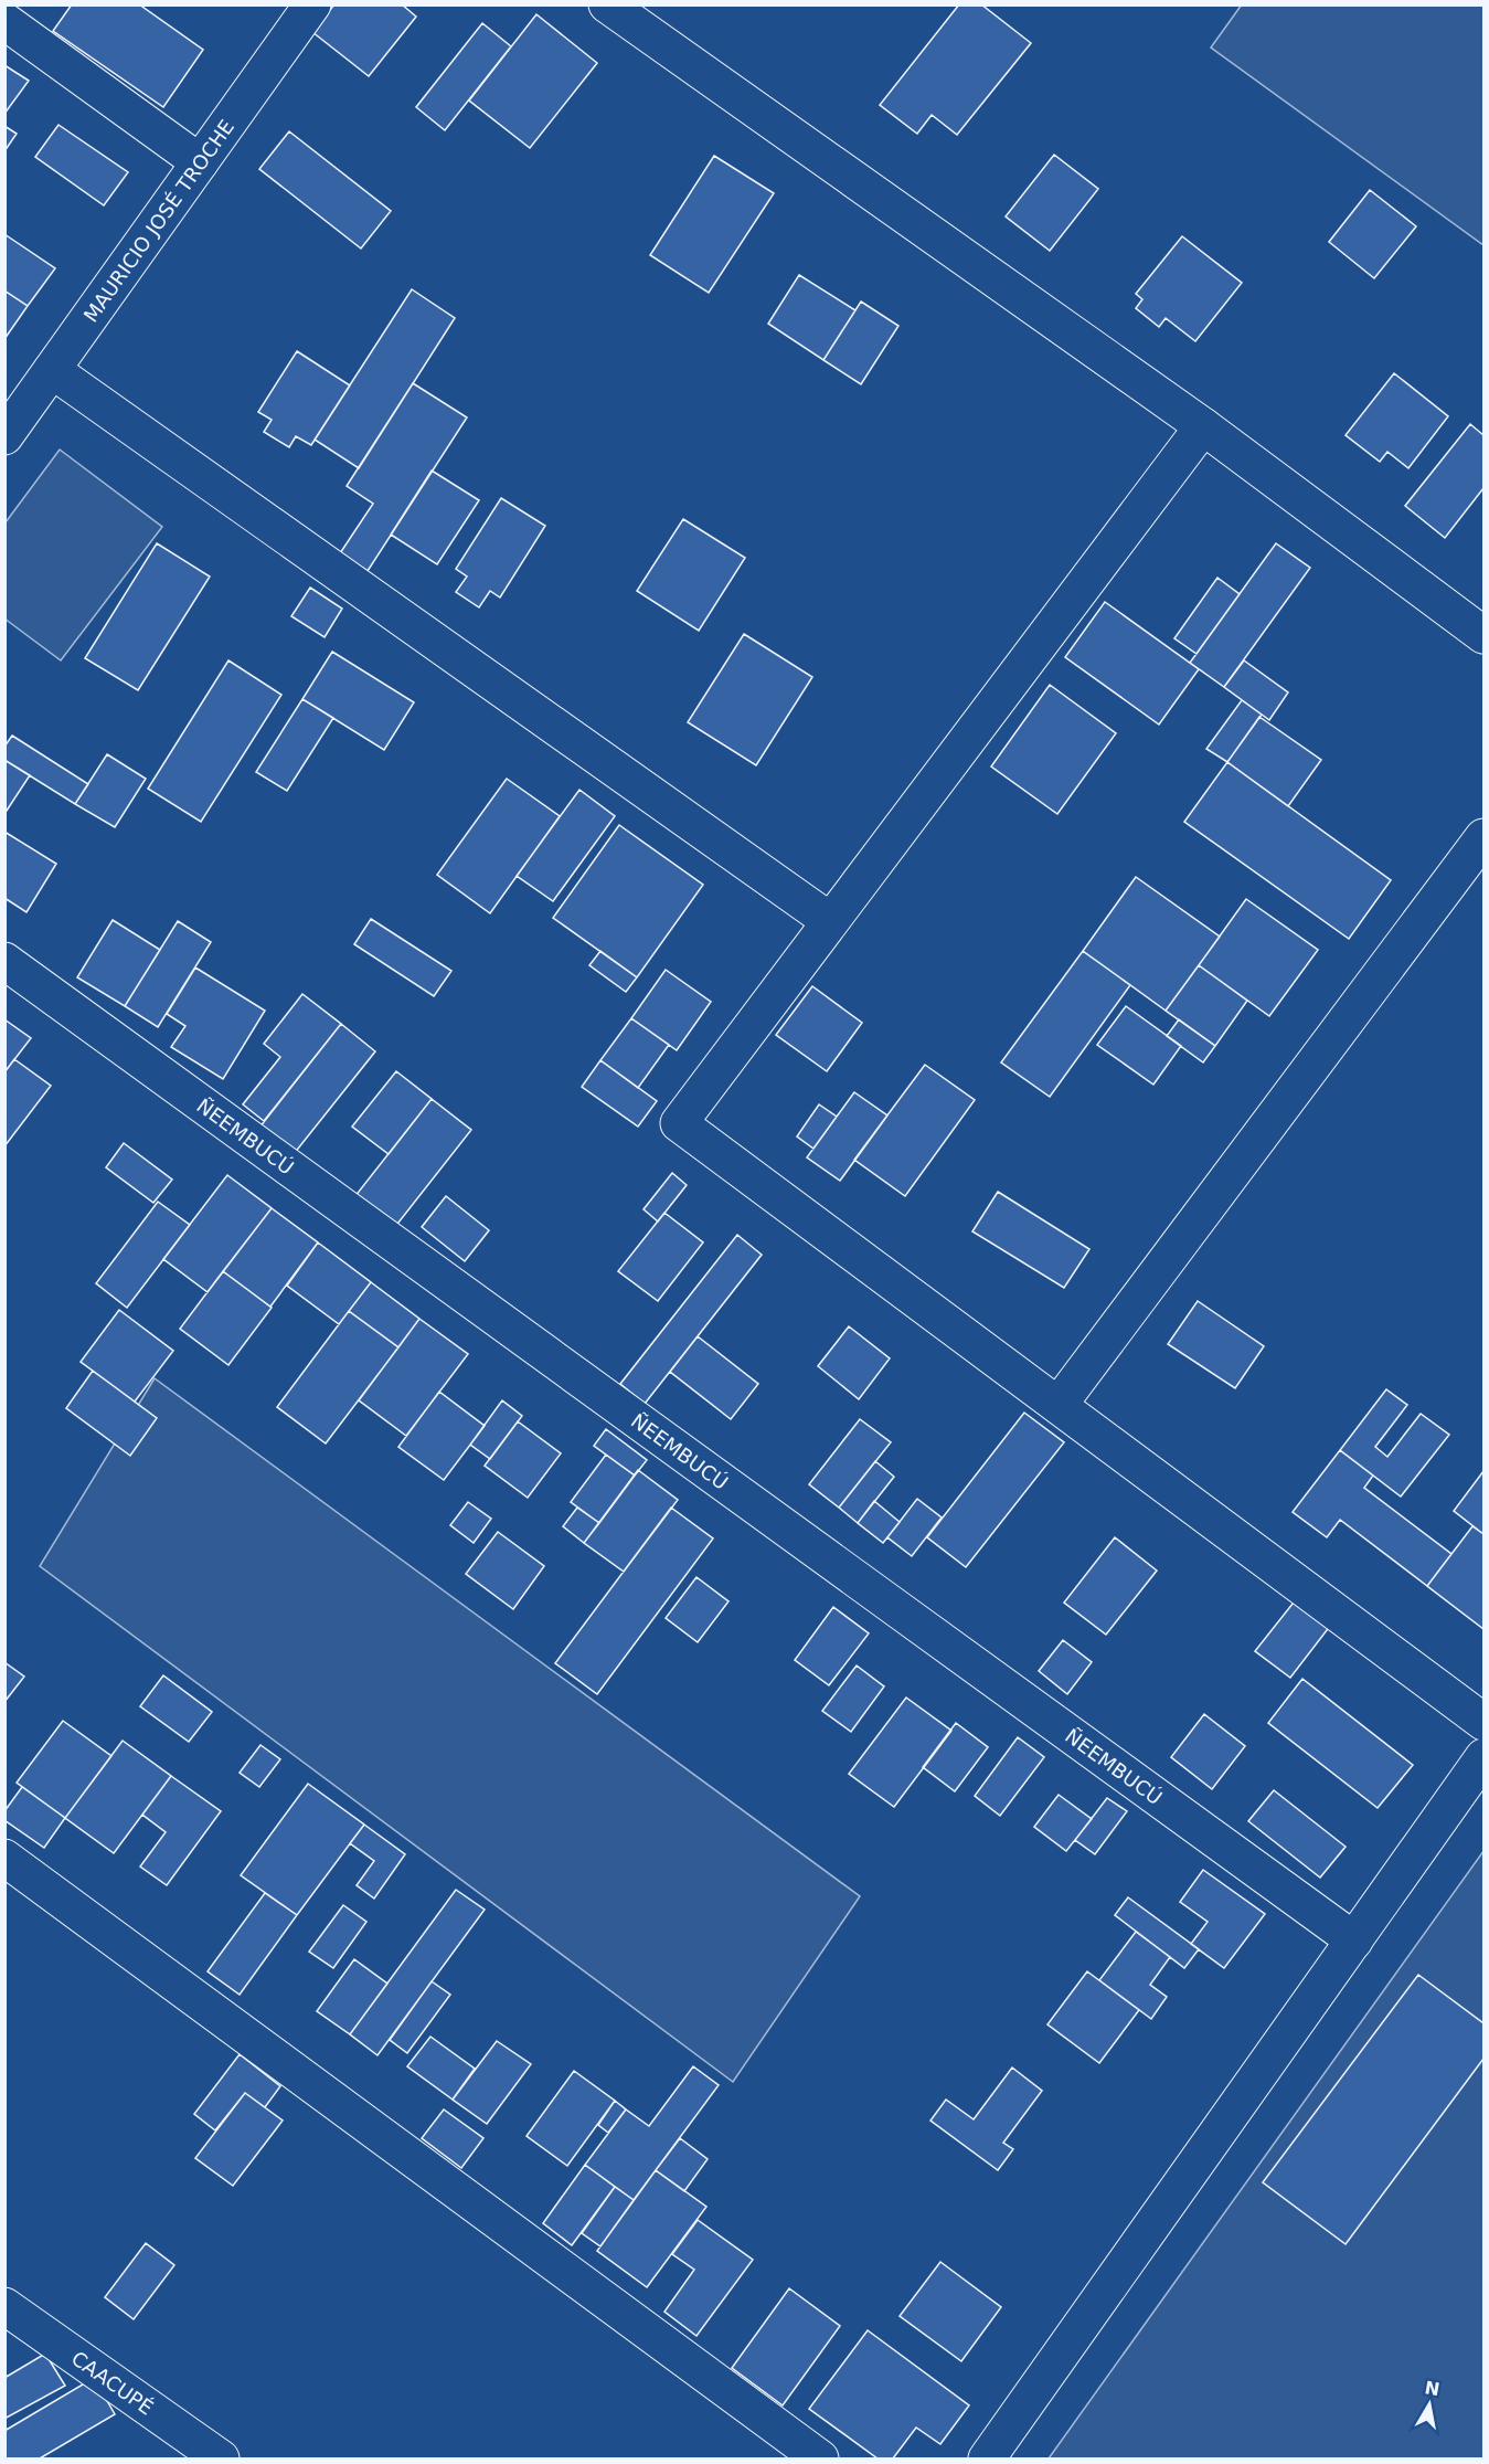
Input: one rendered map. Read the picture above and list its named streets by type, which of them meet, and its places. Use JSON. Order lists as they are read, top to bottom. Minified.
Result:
{"streets":{"street":["MAURICIO JOSÉ TROCHE","ÑEEMBUCÚ","CAACUPÉ"]},"north":"top"}
